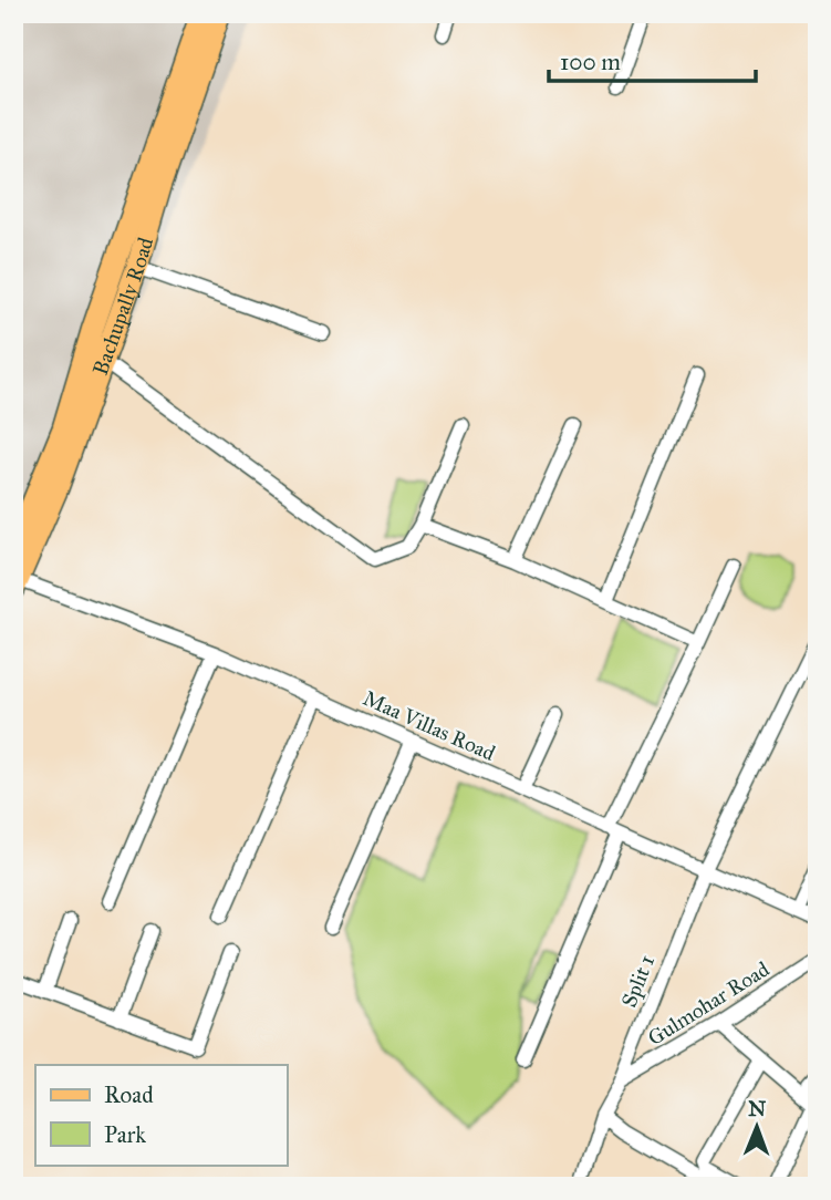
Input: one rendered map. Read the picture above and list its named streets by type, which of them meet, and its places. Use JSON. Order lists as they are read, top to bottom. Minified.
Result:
{"streets":{"main road":["Bachupally Road"],"street":["Maa Villas Road","Split 1","Gulmohar Road"]},"crossings":[["Bachupally Road","Maa Villas Road"],["Maa Villas Road","Split 1"],["Split 1","Gulmohar Road"]],"legend":["Road","Park"],"scale_bar":"100 m","north":"top"}
